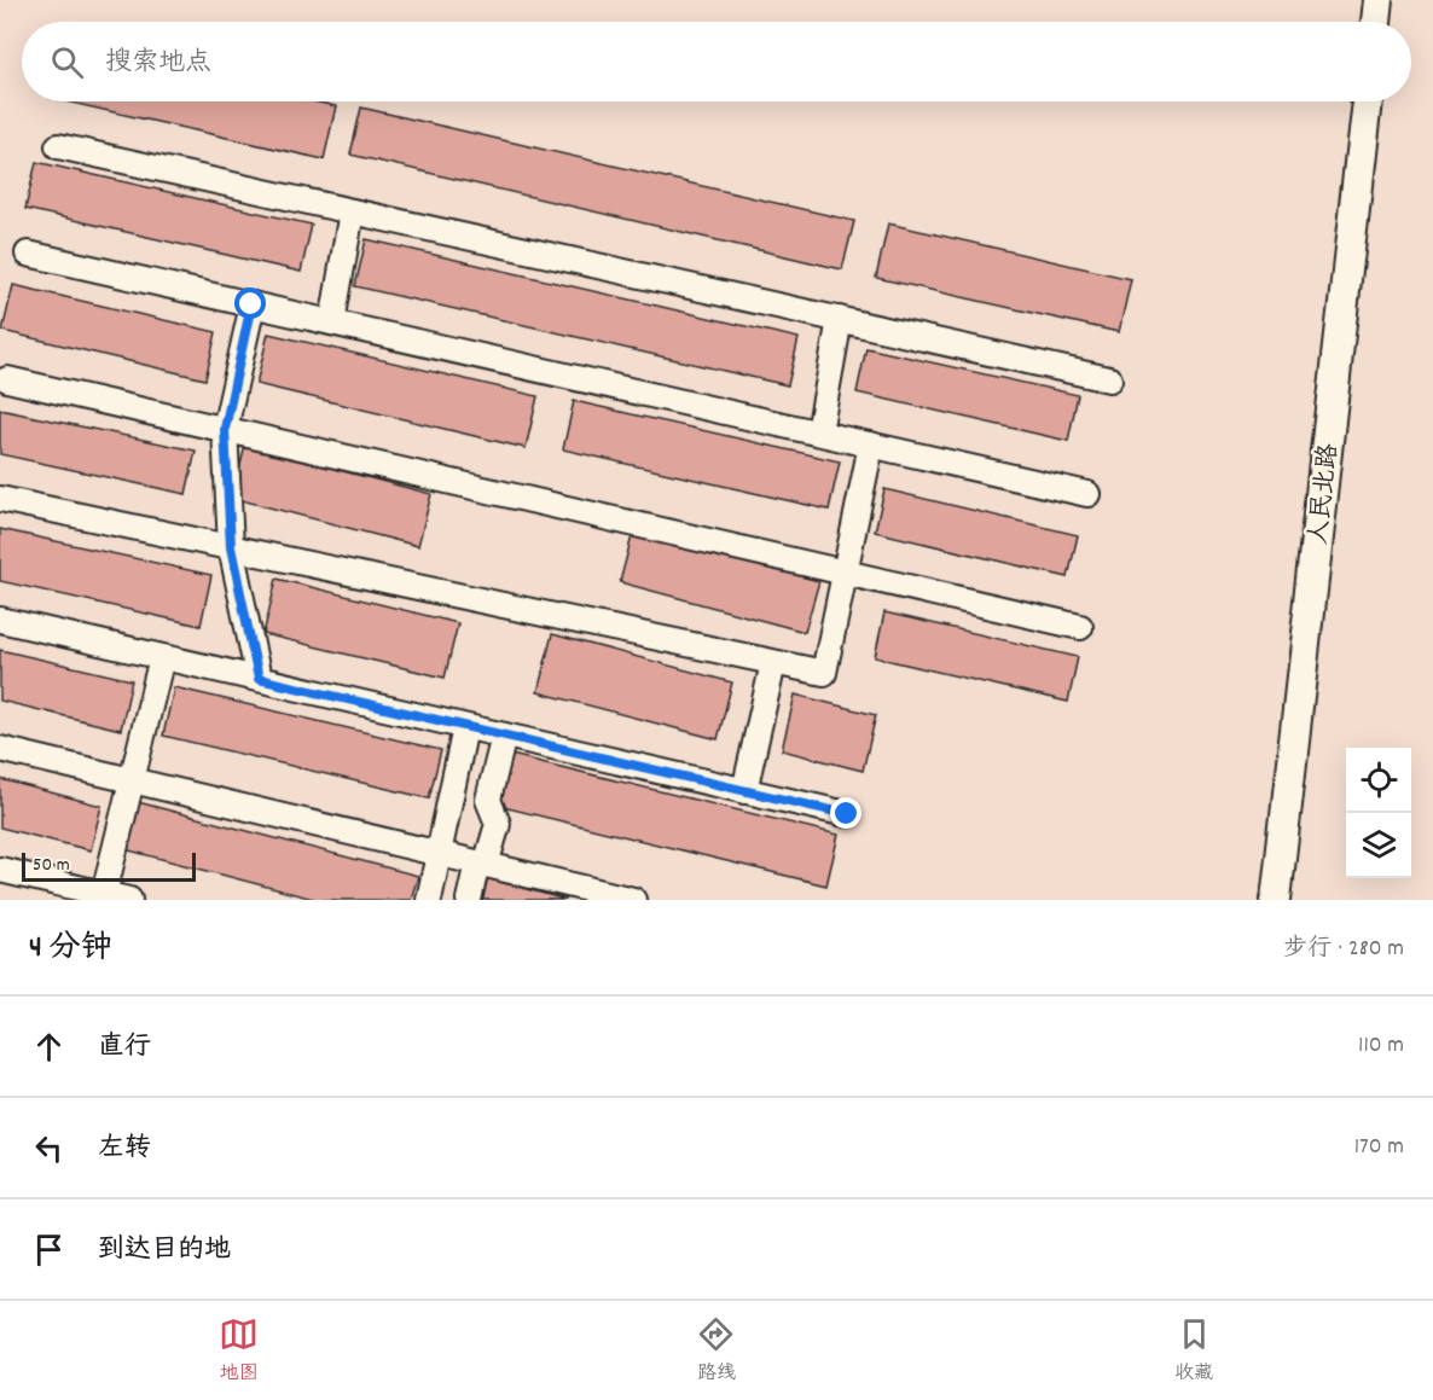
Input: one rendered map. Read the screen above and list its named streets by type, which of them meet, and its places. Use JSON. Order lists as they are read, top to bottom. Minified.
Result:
{"streets":{"main road":["人民北路"]},"scale_bar":"50 m","page":{"search":"搜索地点","scale":"50 m","heading":["4 分钟","步行 · 280 m"],"list":[["直行","110 m"],["左转","170 m"],"到达目的地"],"nav":["地图","路线","收藏"]}}
